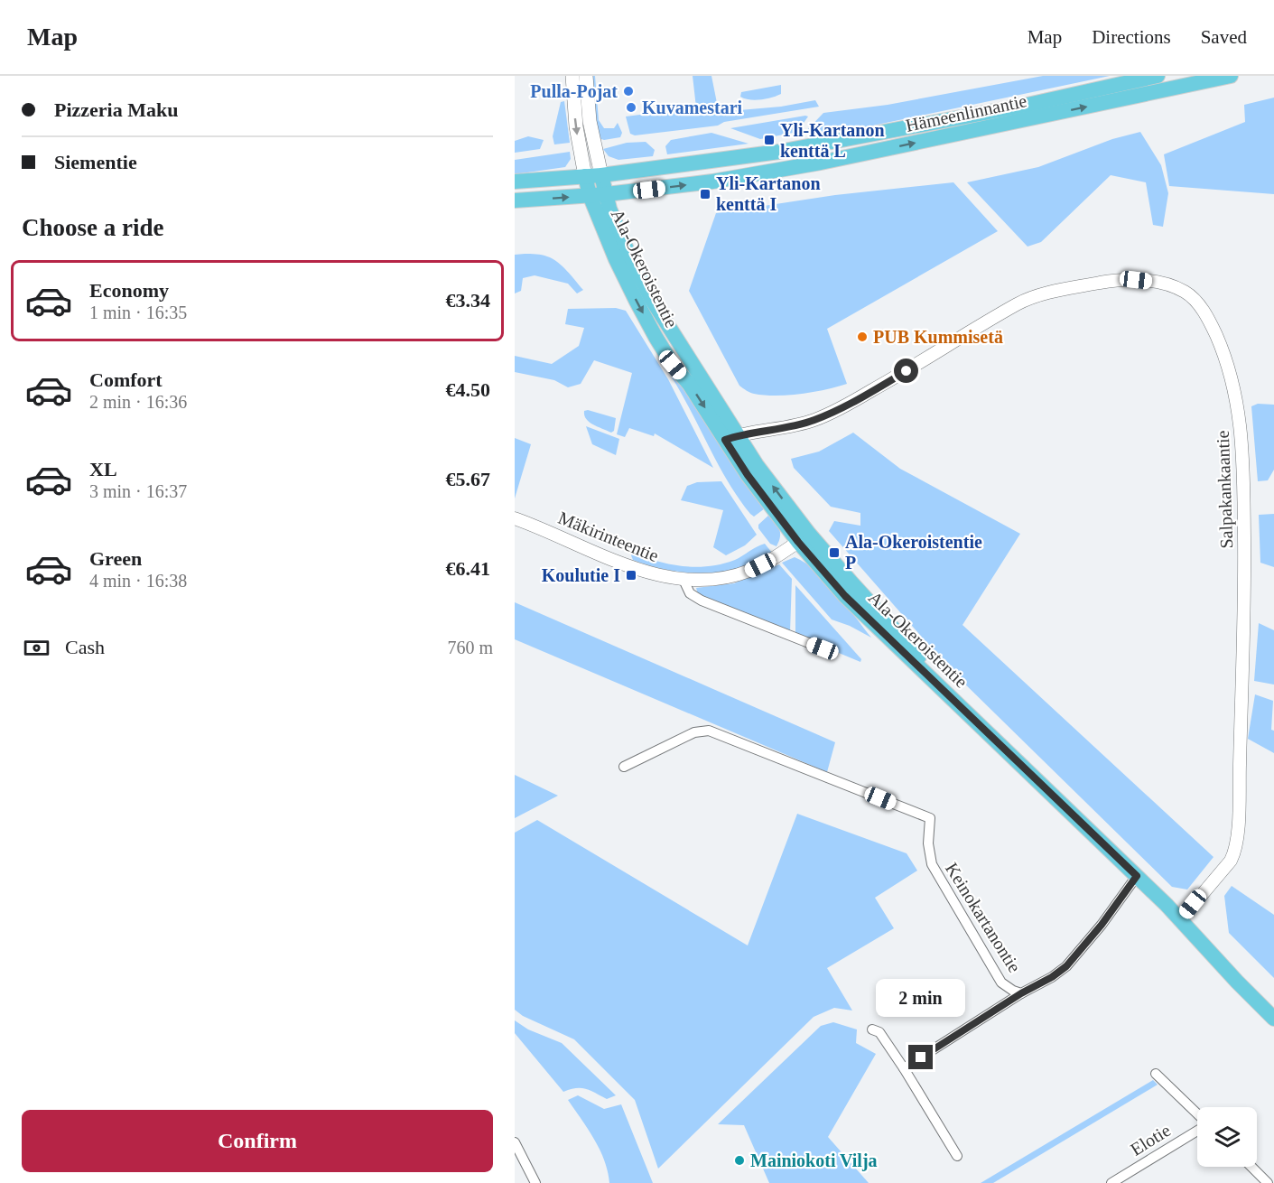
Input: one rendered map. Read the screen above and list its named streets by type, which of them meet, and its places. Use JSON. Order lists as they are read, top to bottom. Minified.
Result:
{"streets":{"main road":["Hämeenlinnantie","Ala-Okeroistentie"],"street":["Salpakankaantie","Mäkirinteentie","Keinokartanontie","Elotie"]},"crossings":[["Hämeenlinnantie","Ala-Okeroistentie"],["Ala-Okeroistentie","Salpakankaantie"],["Ala-Okeroistentie","Mäkirinteentie"],["Ala-Okeroistentie","Keinokartanontie"]],"places":{"other":["Pulla-Pojat","Kuvamestari","PUB Kummisetä","Mainiokoti Vilja"],"transit":["Yli-Kartanon kenttä L","Yli-Kartanon kenttä I","Ala-Okeroistentie P","Koulutie I"]},"page":{"header":"Map","nav":["Map","Directions","Saved"],"banner":["Pizzeria Maku","Siementie"],"heading":"Choose a ride","list":[{"name":"Economy","note":"1 min · 16:35","value":"€3.34"},{"name":"Comfort","note":"2 min · 16:36","value":"€4.50"},{"name":"XL","note":"3 min · 16:37","value":"€5.67"},{"name":"Green","note":"4 min · 16:38","value":"€6.41"}],"pay":["Cash","760 m"],"bubble":"2 min","buttons":"Confirm"}}
